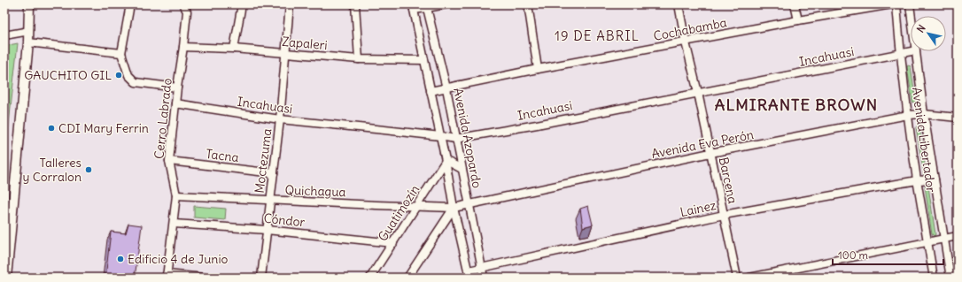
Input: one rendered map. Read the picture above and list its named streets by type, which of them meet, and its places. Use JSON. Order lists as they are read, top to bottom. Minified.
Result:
{"streets":{"street":["Cochabamba","Zapaleri","Incahuasi","Cerro Labrado","Avenida Azopardo","Avenida Libertador","Avenida Eva Perón","Tacna","Moctezuma","Barcena","Quichagua","Lainez","Guatimozín","Cóndor"]},"crossings":[["Cochabamba","Avenida Azopardo"],["Cochabamba","Barcena"],["Zapaleri","Cerro Labrado"],["Zapaleri","Moctezuma"],["Incahuasi","Cerro Labrado"],["Incahuasi","Avenida Azopardo"],["Incahuasi","Avenida Libertador"],["Incahuasi","Moctezuma"],["Incahuasi","Barcena"],["Cerro Labrado","Tacna"],["Cerro Labrado","Quichagua"],["Cerro Labrado","Cóndor"],["Avenida Azopardo","Avenida Eva Perón"],["Avenida Azopardo","Lainez"],["Avenida Libertador","Avenida Eva Perón"],["Avenida Libertador","Lainez"],["Avenida Eva Perón","Barcena"],["Avenida Eva Perón","Quichagua"],["Tacna","Moctezuma"],["Moctezuma","Quichagua"],["Moctezuma","Cóndor"],["Barcena","Lainez"],["Quichagua","Guatimozín"],["Guatimozín","Cóndor"]],"districts":["19 DE ABRIL","ALMIRANTE BROWN"],"places":["GAUCHITO GIL","CDI Mary Ferrin","Talleres y Corralon","Edificio 4 de Junio"],"scale_bar":"100 m","north":"top left"}
